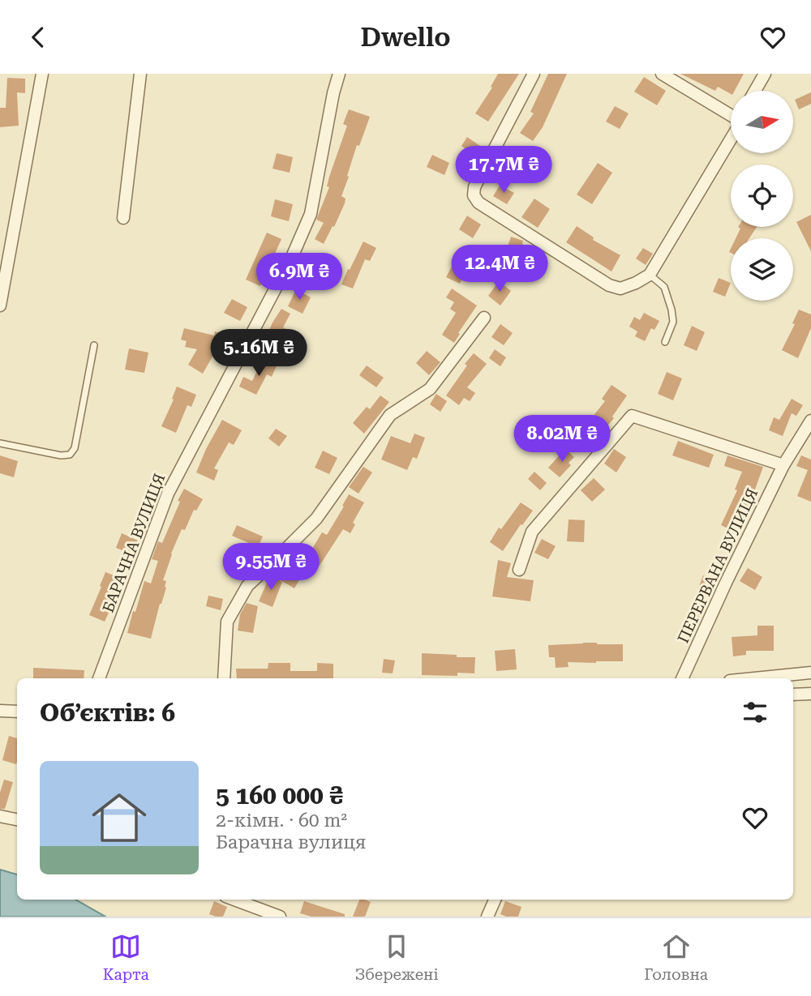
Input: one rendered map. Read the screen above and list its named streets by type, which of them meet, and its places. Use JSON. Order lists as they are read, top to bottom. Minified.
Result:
{"streets":{"street":["БАРАЧНА ВУЛИЦЯ","ПЕРЕРВАНА ВУЛИЦЯ"]},"north":"right","page":{"header":"Dwello","price":["17.7M ₴","12.4M ₴","6.9M ₴","5.16M ₴","8.02M ₴","9.55M ₴"],"heading":"Об’єктів: 6","list":[{"name":"5 160 000 ₴","note":"2-кімн. · 60 m² · Барачна вулиця"}],"tabs":["Карта","Збережені","Головна"]}}
